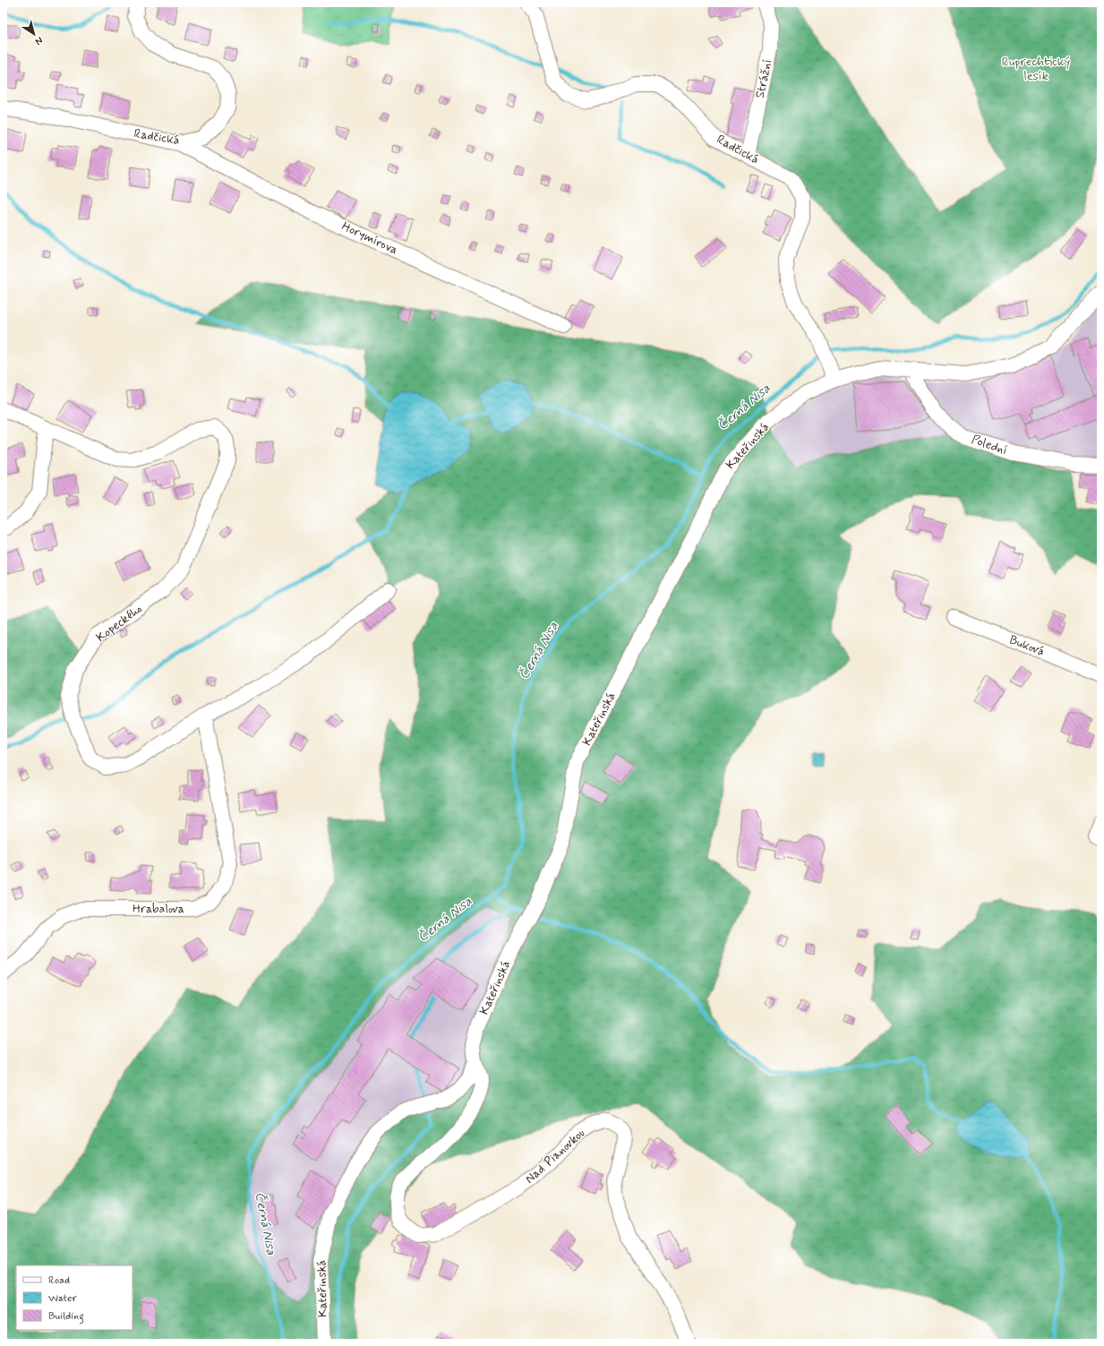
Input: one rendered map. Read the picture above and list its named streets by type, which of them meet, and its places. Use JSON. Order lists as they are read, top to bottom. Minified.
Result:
{"streets":{"street":["Strážní","Radčická","Horymírova","Polední","Kateřinská","Kopeckého","Buková","Hrabalova","Nad Pianovkou"]},"crossings":[["Strážní","Radčická"],["Radčická","Horymírova"],["Radčická","Kateřinská"],["Polední","Kateřinská"],["Kateřinská","Nad Pianovkou"],["Kopeckého","Hrabalova"]],"water":["Černá Nisa"],"parks":["Ruprechtický lesík"],"legend":["Road","Water","Building"],"north":"bottom right"}
